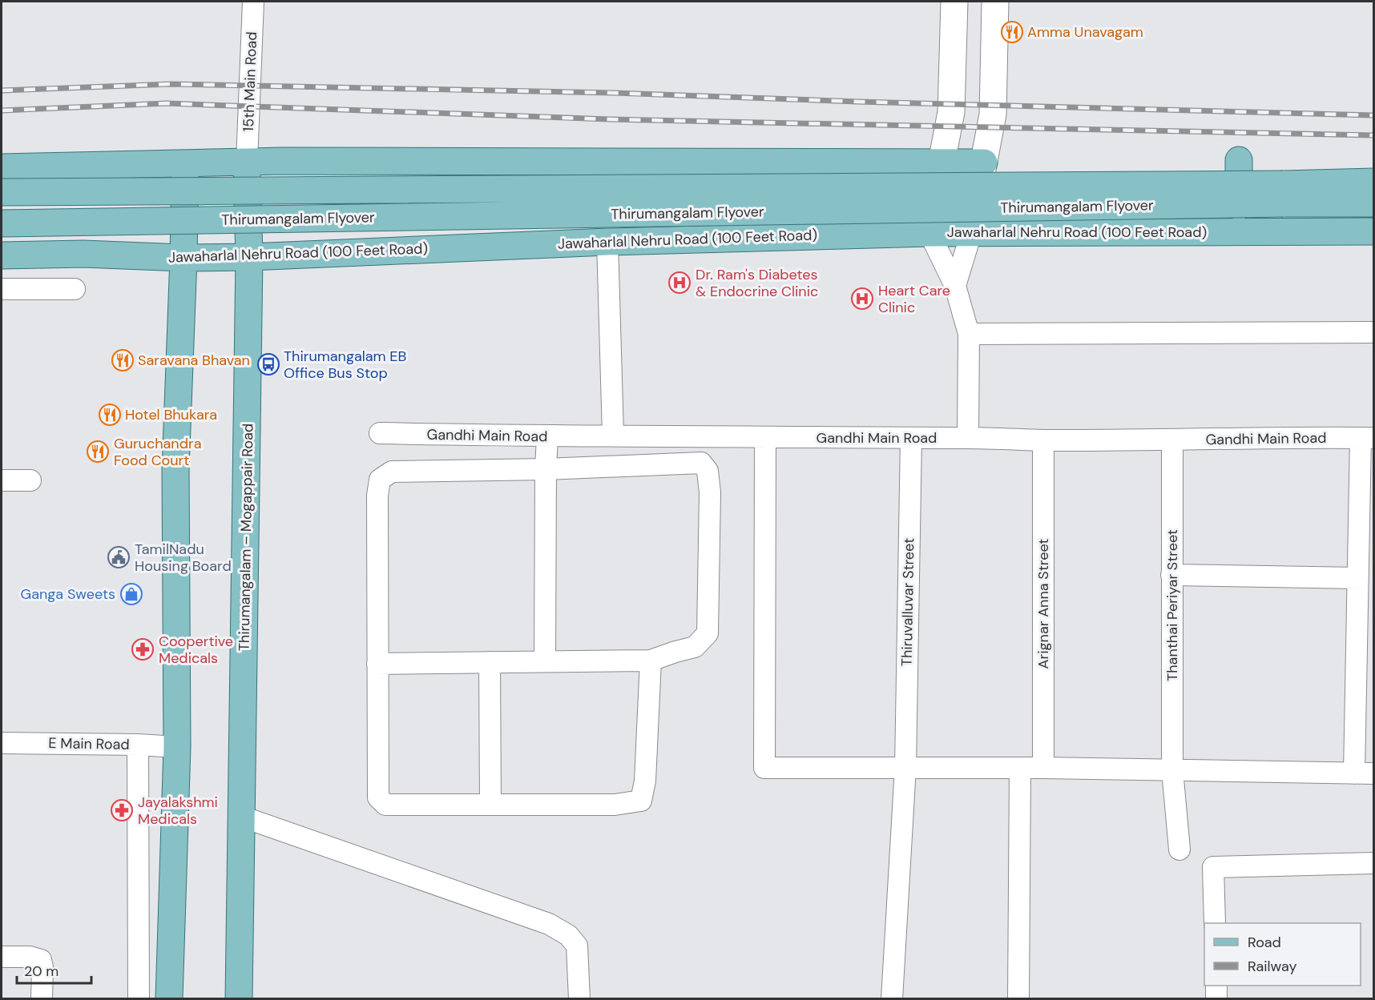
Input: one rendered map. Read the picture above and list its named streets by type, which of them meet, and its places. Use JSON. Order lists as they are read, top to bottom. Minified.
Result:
{"streets":{"main road":["Thirumangalam Flyover","Jawaharlal Nehru Road (100 Feet Road)","Thirumangalam – Mogappair Road"],"street":["15th Main Road","Gandhi Main Road","Thiruvalluvar Street","Arignar Anna Street","Thanthai Periyar Street","E Main Road"]},"crossings":[["15th Main Road","Thirumangalam – Mogappair Road"],["Jawaharlal Nehru Road (100 Feet Road)","Thirumangalam – Mogappair Road"],["Gandhi Main Road","Thiruvalluvar Street"],["Gandhi Main Road","Arignar Anna Street"],["Gandhi Main Road","Thanthai Periyar Street"]],"places":{"restaurant":["Amma Unavagam","Saravana Bhavan","Hotel Bhukara","Guruchandra Food Court"],"hospital":["Dr. Ram's Diabetes & Endocrine Clinic","Heart Care Clinic"],"bus stop":["Thirumangalam EB Office Bus Stop"],"public building":["TamilNadu Housing Board"],"shop":["Ganga Sweets"],"pharmacy":["Coopertive Medicals","Jayalakshmi Medicals"]},"legend":["Road","Railway"],"scale_bar":"20 m"}
